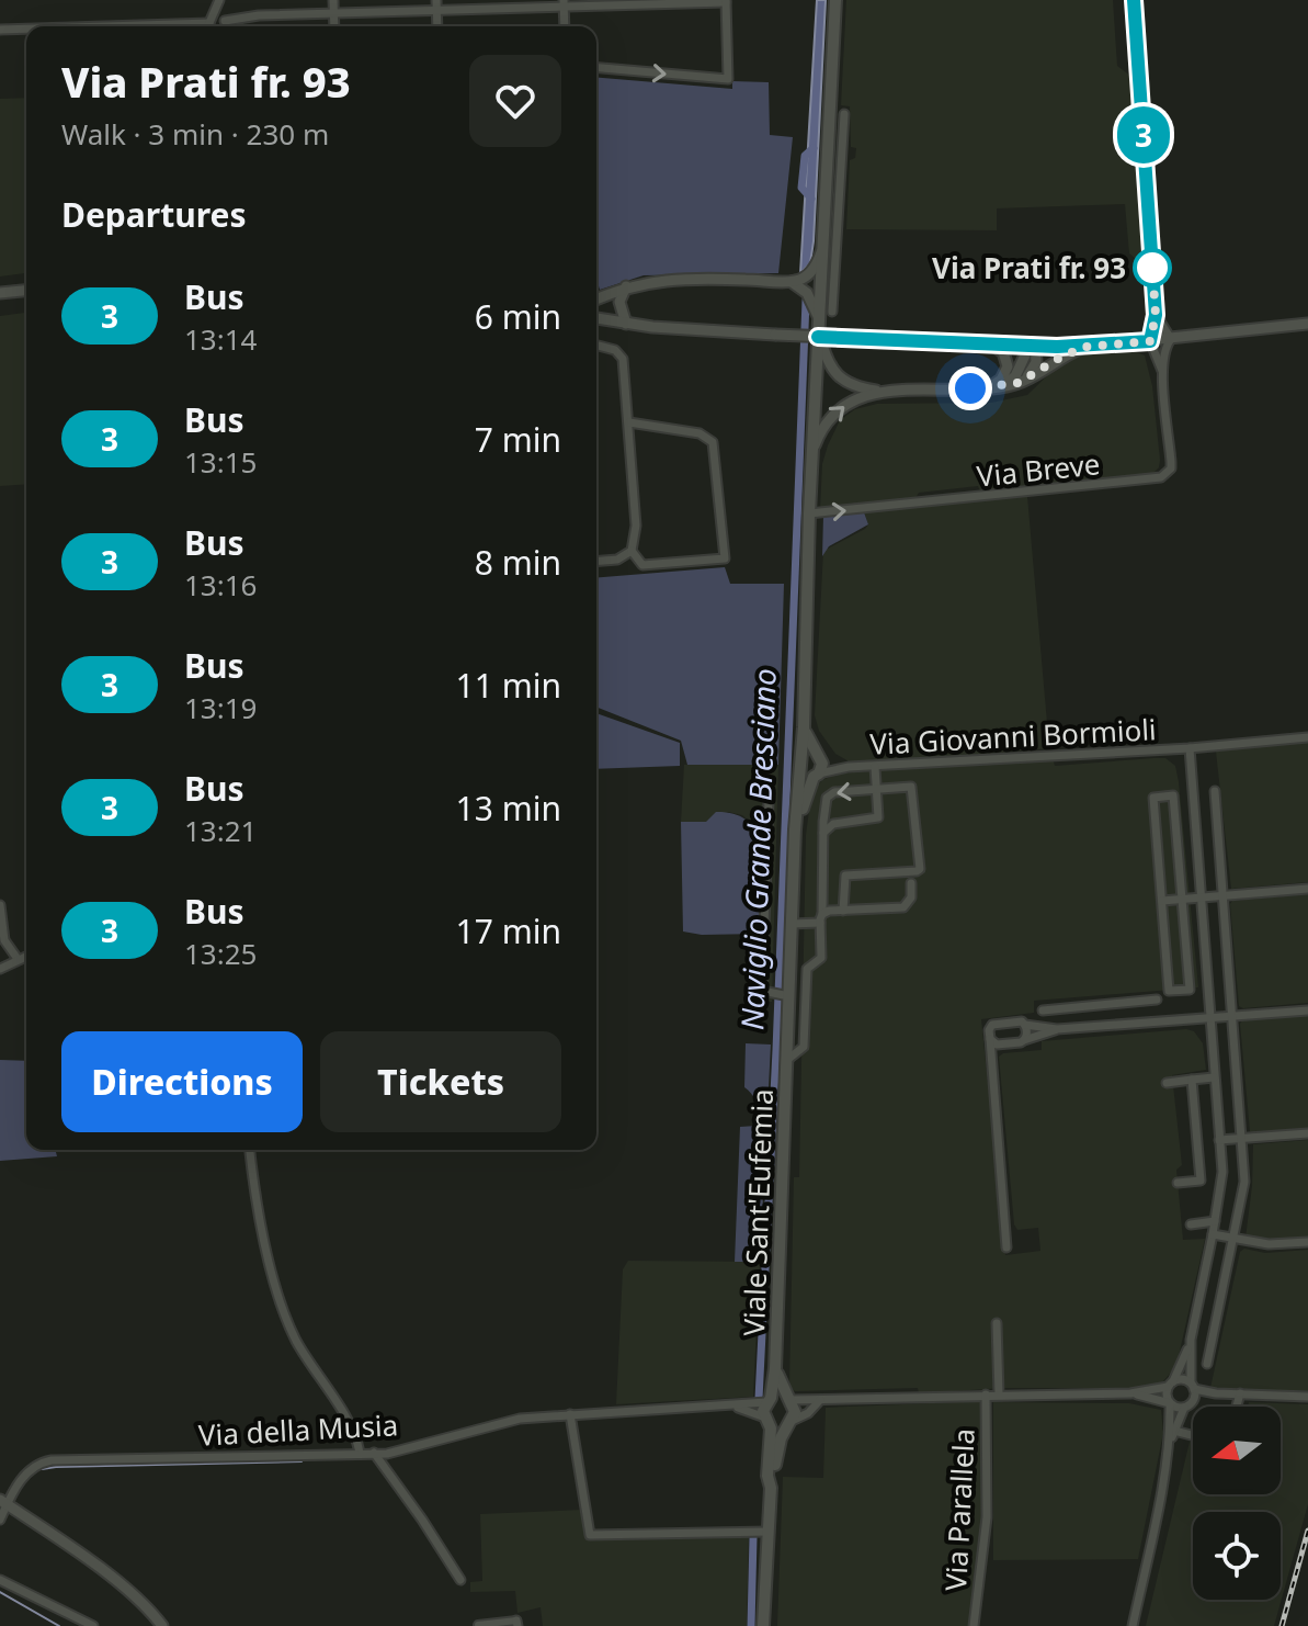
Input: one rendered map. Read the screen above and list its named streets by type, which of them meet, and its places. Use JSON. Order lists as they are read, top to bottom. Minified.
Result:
{"streets":{"main road":["Viale Sant'Eufemia"],"street":["Via Breve","Via Giovanni Bormioli","Via della Musia","Via Parallela"]},"crossings":[["Via Breve","Viale Sant'Eufemia"],["Viale Sant'Eufemia","Via della Musia"]],"one_way":["Via Breve"],"water":["Naviglio Grande Bresciano"],"places":["Via Prati fr. 93"],"lines":["bus line 3"],"north":"left","page":{"on_map":"3","heading":[["Via Prati fr. 93","Walk · 3 min · 230 m"],"Departures"],"list":[{"mark":"3","name":"Bus","note":"13:14","value":"6 min"},{"mark":"3","name":"Bus","note":"13:15","value":"7 min"},{"mark":"3","name":"Bus","note":"13:16","value":"8 min"},{"mark":"3","name":"Bus","note":"13:19","value":"11 min"},{"mark":"3","name":"Bus","note":"13:21","value":"13 min"},{"mark":"3","name":"Bus","note":"13:25","value":"17 min"}],"buttons":["Directions","Tickets"]}}
